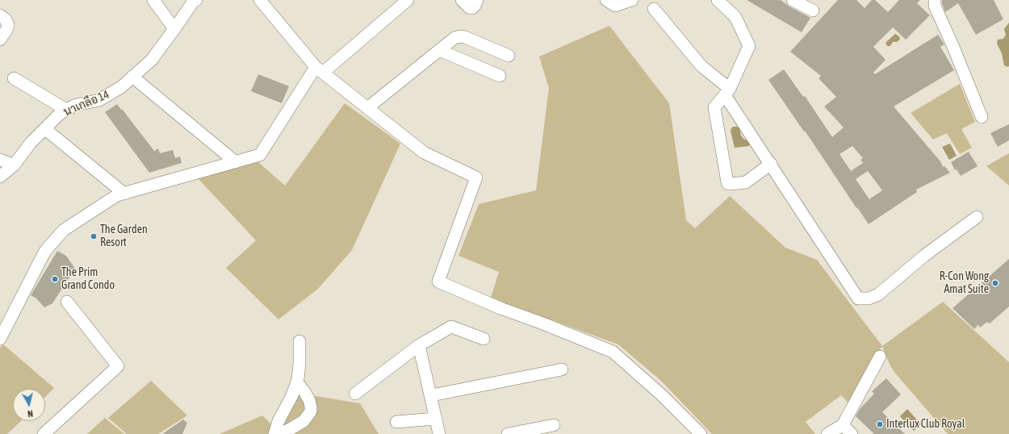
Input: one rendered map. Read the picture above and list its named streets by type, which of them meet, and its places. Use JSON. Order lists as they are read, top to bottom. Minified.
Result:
{"streets":{"street":["นาเกลือ 14"]},"places":["The Garden Resort","The Prim Grand Condo","R-Con Wong Amat Suite","Interlux Club Royal"],"north":"bottom"}
